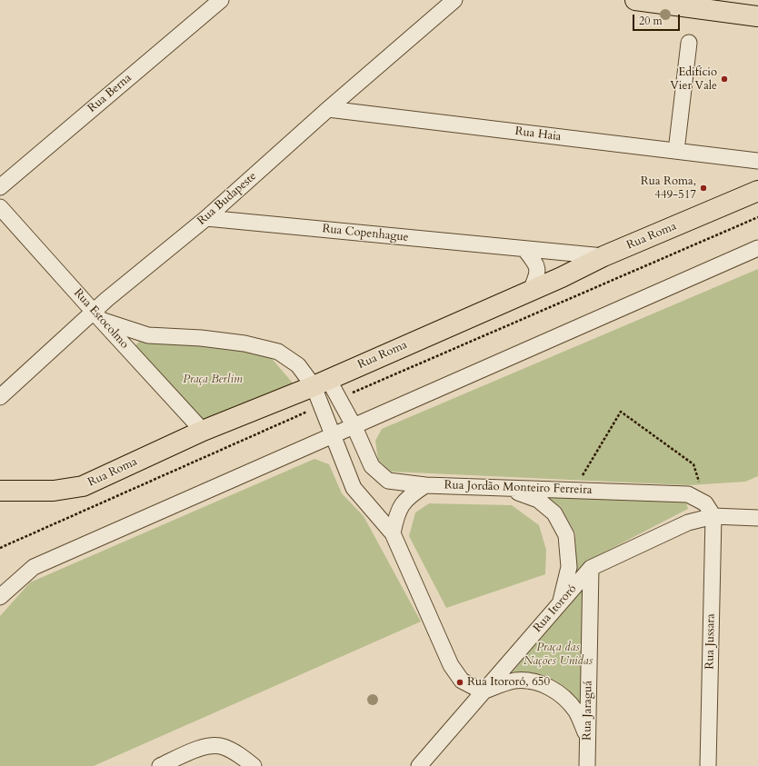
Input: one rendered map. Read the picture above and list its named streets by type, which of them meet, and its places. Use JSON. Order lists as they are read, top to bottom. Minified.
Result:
{"streets":{"main road":["Rua Roma"],"street":["Rua Berna","Rua Haia","Rua Budapeste","Rua Copenhague","Rua Estocolmo","Rua Jordão Monteiro Ferreira","Rua Itororó","Rua Jussara","Rua Jaraguá"]},"crossings":[["Rua Haia","Rua Budapeste"],["Rua Budapeste","Rua Copenhague"],["Rua Budapeste","Rua Estocolmo"],["Rua Copenhague","Rua Roma"],["Rua Roma","Rua Estocolmo"],["Rua Roma","Rua Jordão Monteiro Ferreira"],["Rua Jordão Monteiro Ferreira","Rua Itororó"],["Rua Jordão Monteiro Ferreira","Rua Jussara"],["Rua Itororó","Rua Jussara"],["Rua Itororó","Rua Jaraguá"]],"parks":["Praça Berlim","Praça das Nações Unidas"],"places":["Edifício Vier Vale","Rua Roma, 449-517","Rua Itororó, 650"],"scale_bar":"20 m"}
